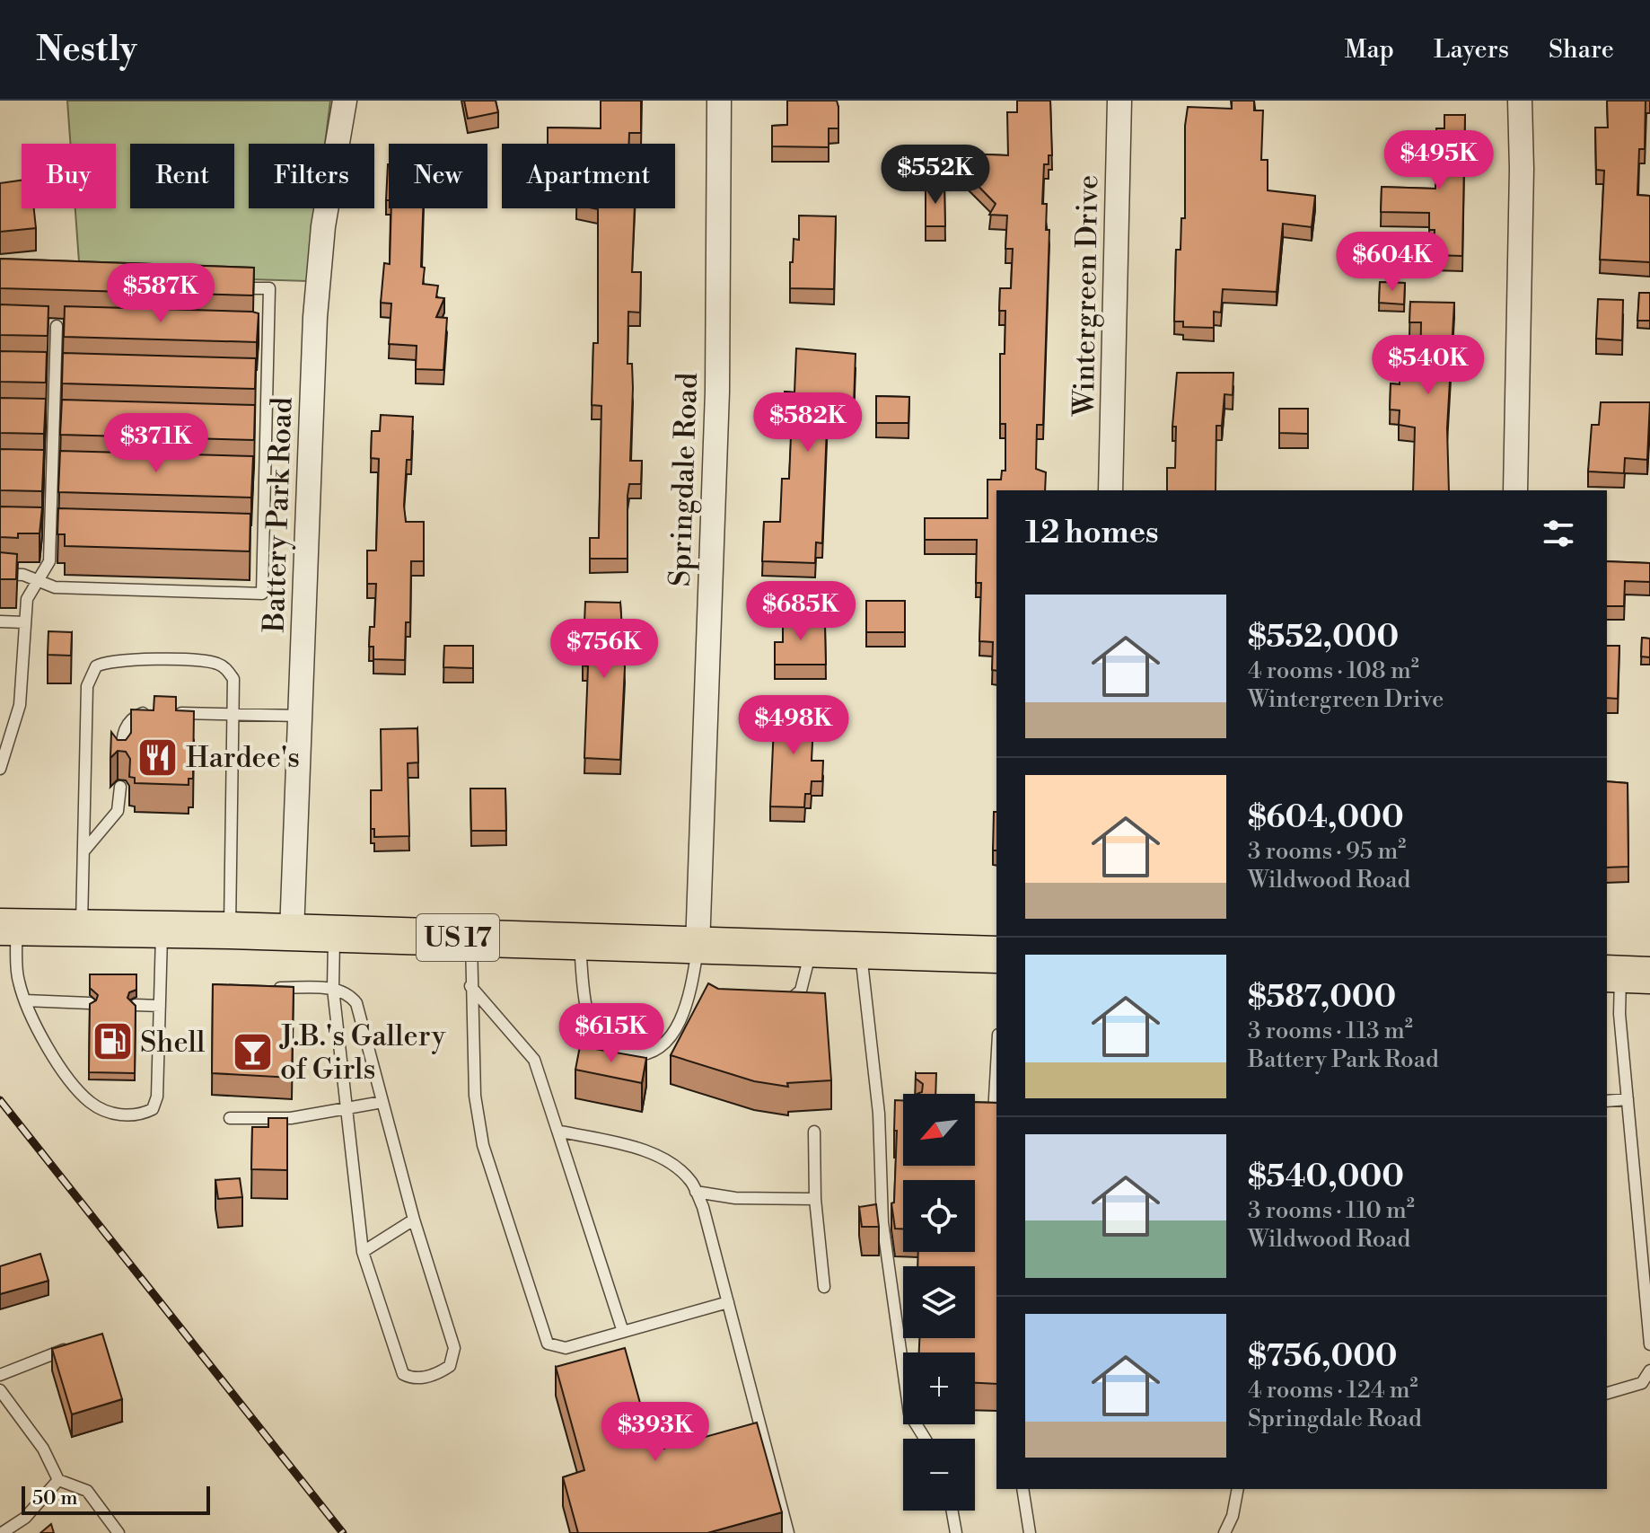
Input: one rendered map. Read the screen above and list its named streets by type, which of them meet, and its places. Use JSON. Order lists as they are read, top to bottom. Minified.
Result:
{"streets":{"main road":["US 17"],"street":["Wintergreen Drive","Springdale Road","Battery Park Road"]},"crossings":[["Springdale Road","US 17"],["Battery Park Road","US 17"]],"places":{"restaurant":["Hardee's"],"fuel station":["Shell"],"bar":["J.B.'s Gallery of Girls"]},"scale_bar":"50 m","north":"bottom left","page":{"header":"Nestly","nav":["Map","Layers","Share"],"price":["$495K","$552K","$604K","$587K","$540K","$582K","$371K","$685K","$756K","$498K","$615K","$393K"],"chip":["Buy","Rent","Filters","New","Apartment"],"heading":"12 homes","list":[{"name":"$552,000","note":"4 rooms · 108 m² · Wintergreen Drive"},{"name":"$604,000","note":"3 rooms · 95 m² · Wildwood Road"},{"name":"$587,000","note":"3 rooms · 113 m² · Battery Park Road"},{"name":"$540,000","note":"3 rooms · 110 m² · Wildwood Road"},{"name":"$756,000","note":"4 rooms · 124 m² · Springdale Road"}],"map_buttons":["+","−"],"scale":"50 m"}}
